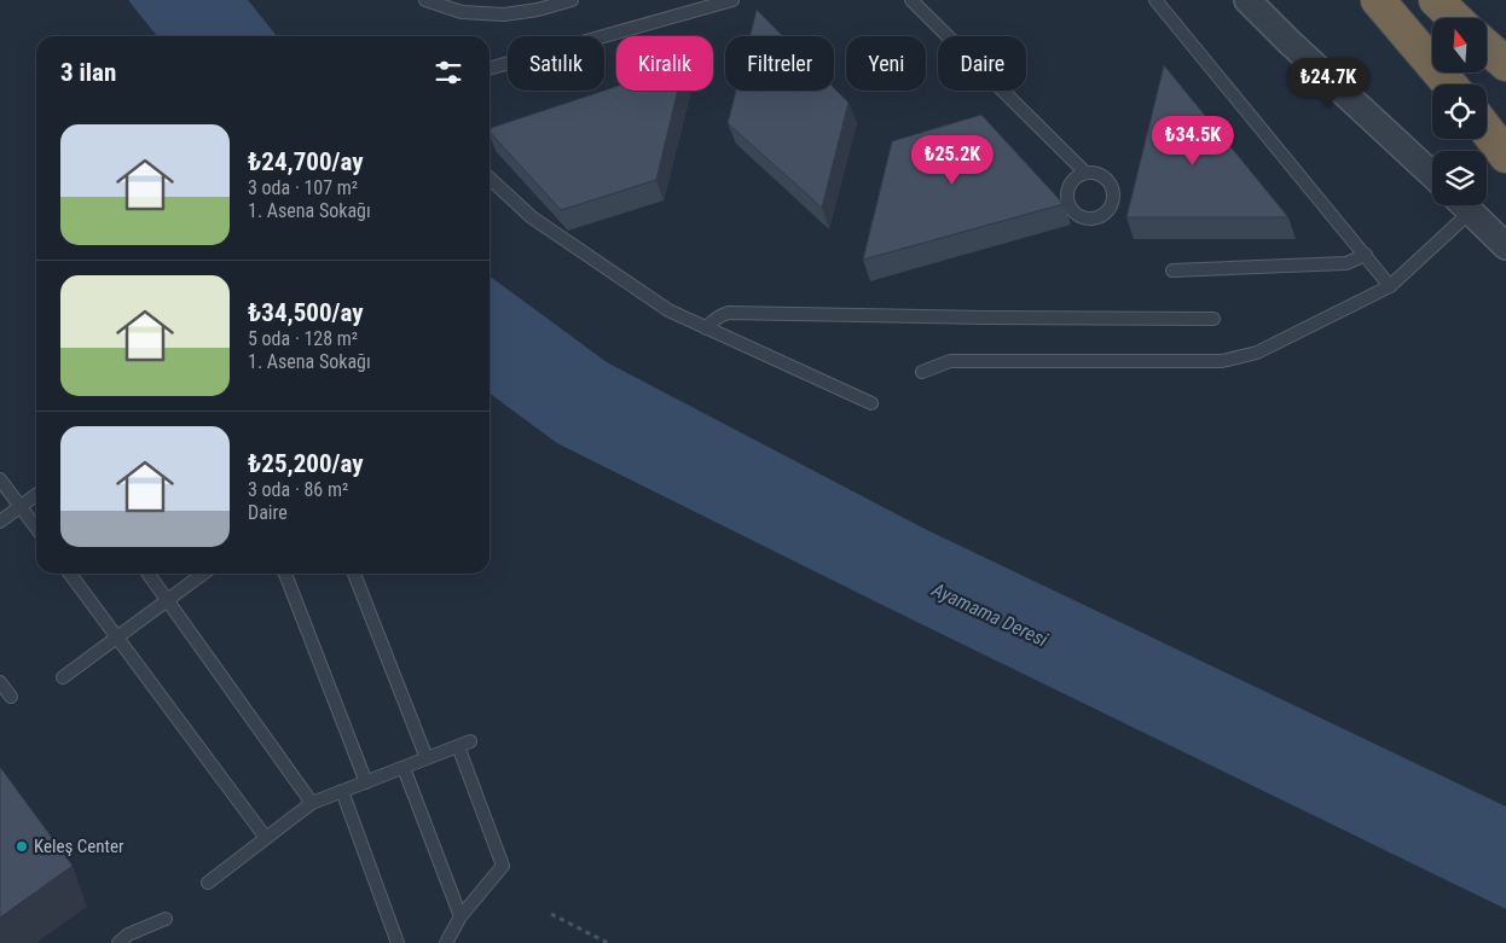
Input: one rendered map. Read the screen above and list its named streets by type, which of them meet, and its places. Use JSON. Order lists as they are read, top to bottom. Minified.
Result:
{"water":["Ayamama Deresi"],"places":["Keleş Center"],"north":"top","page":{"chip":["Satılık","Kiralık","Filtreler","Yeni","Daire"],"heading":"3 ilan","price":["₺24.7K","₺34.5K","₺25.2K"],"list":[{"name":"₺24,700/ay","note":"3 oda · 107 m² · 1. Asena Sokağı"},{"name":"₺34,500/ay","note":"5 oda · 128 m² · 1. Asena Sokağı"},{"name":"₺25,200/ay","note":"3 oda · 86 m² · Daire"}]}}
